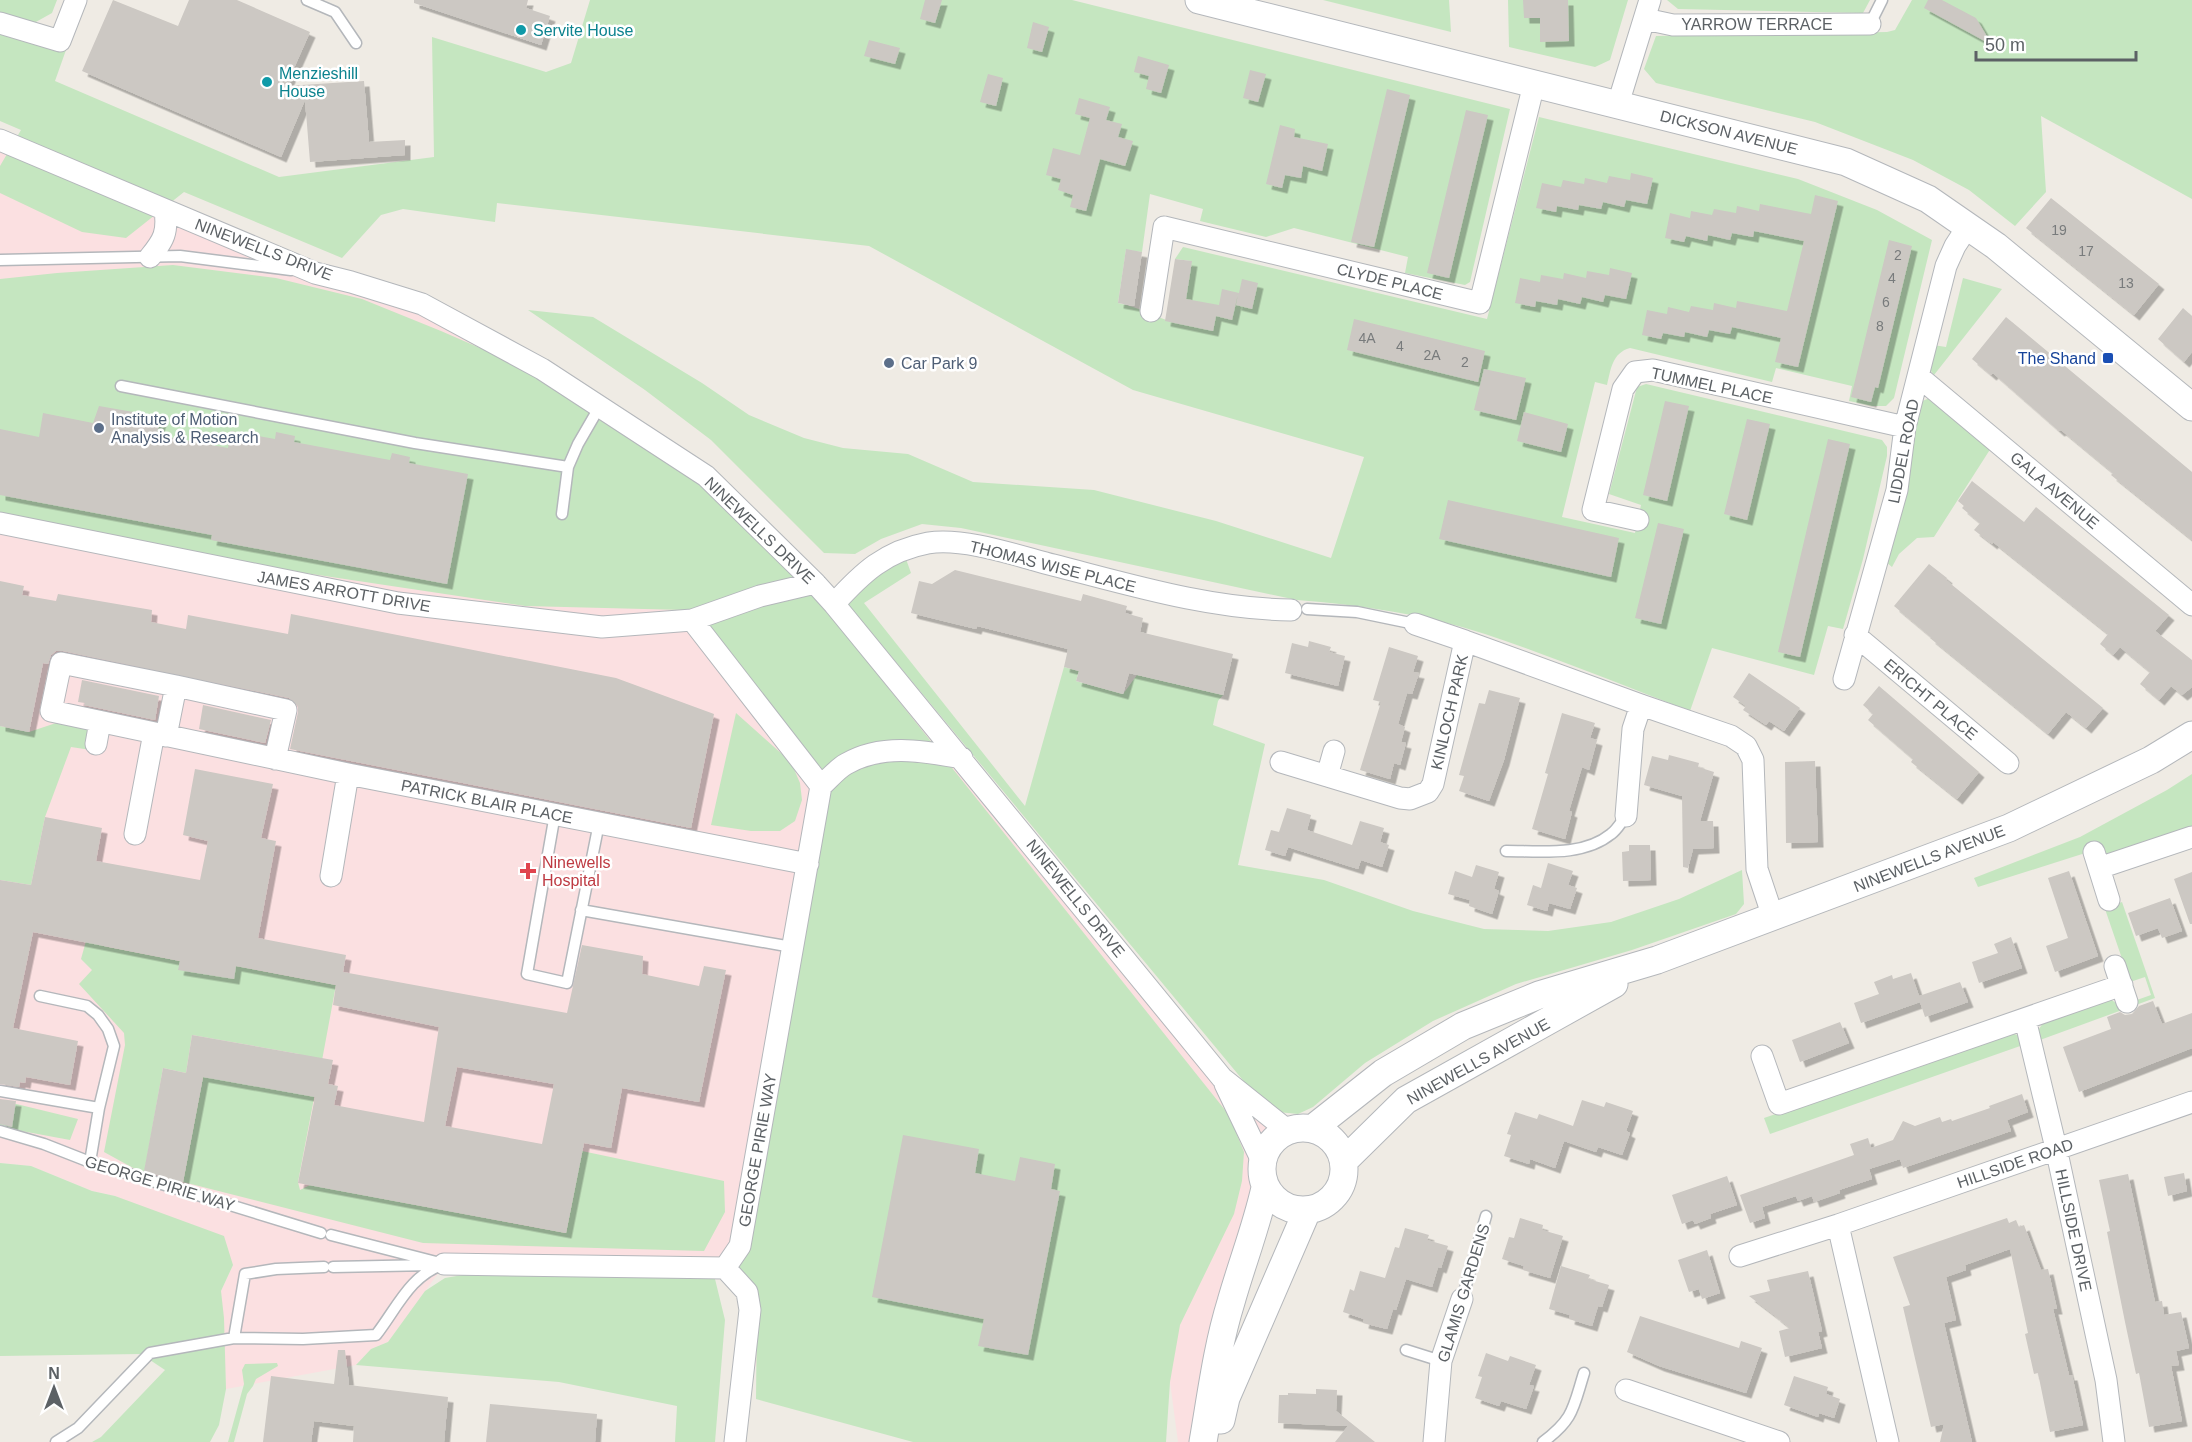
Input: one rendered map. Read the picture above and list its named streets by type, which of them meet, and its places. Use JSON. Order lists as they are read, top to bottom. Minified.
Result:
{"streets":{"street":["YARROW TERRACE","DICKSON AVENUE","NINEWELLS DRIVE","CLYDE PLACE","TUMMEL PLACE","LIDDEL ROAD","GALA AVENUE","THOMAS WISE PLACE","JAMES ARROTT DRIVE","ERICHT PLACE","KINLOCH PARK","PATRICK BLAIR PLACE","NINEWELLS AVENUE","GEORGE PIRIE WAY","HILLSIDE ROAD","HILLSIDE DRIVE","GLAMIS GARDENS"]},"crossings":[["YARROW TERRACE","DICKSON AVENUE"],["DICKSON AVENUE","CLYDE PLACE"],["DICKSON AVENUE","LIDDEL ROAD"],["NINEWELLS DRIVE","THOMAS WISE PLACE"],["NINEWELLS DRIVE","JAMES ARROTT DRIVE"],["NINEWELLS DRIVE","NINEWELLS AVENUE"],["TUMMEL PLACE","LIDDEL ROAD"],["LIDDEL ROAD","GALA AVENUE"],["LIDDEL ROAD","ERICHT PLACE"],["KINLOCH PARK","NINEWELLS AVENUE"],["PATRICK BLAIR PLACE","GEORGE PIRIE WAY"],["HILLSIDE ROAD","HILLSIDE DRIVE"]],"places":{"other":["Servite House","Menzieshill House","Car Park 9","Institute of Motion Analysis & Research"],"transit":["The Shand"],"health":["Ninewells Hospital"]},"house_numbers":["19","17","2","4","13","6","8","4A","4","2A","2"],"scale_bar":"50 m","north":"top"}
